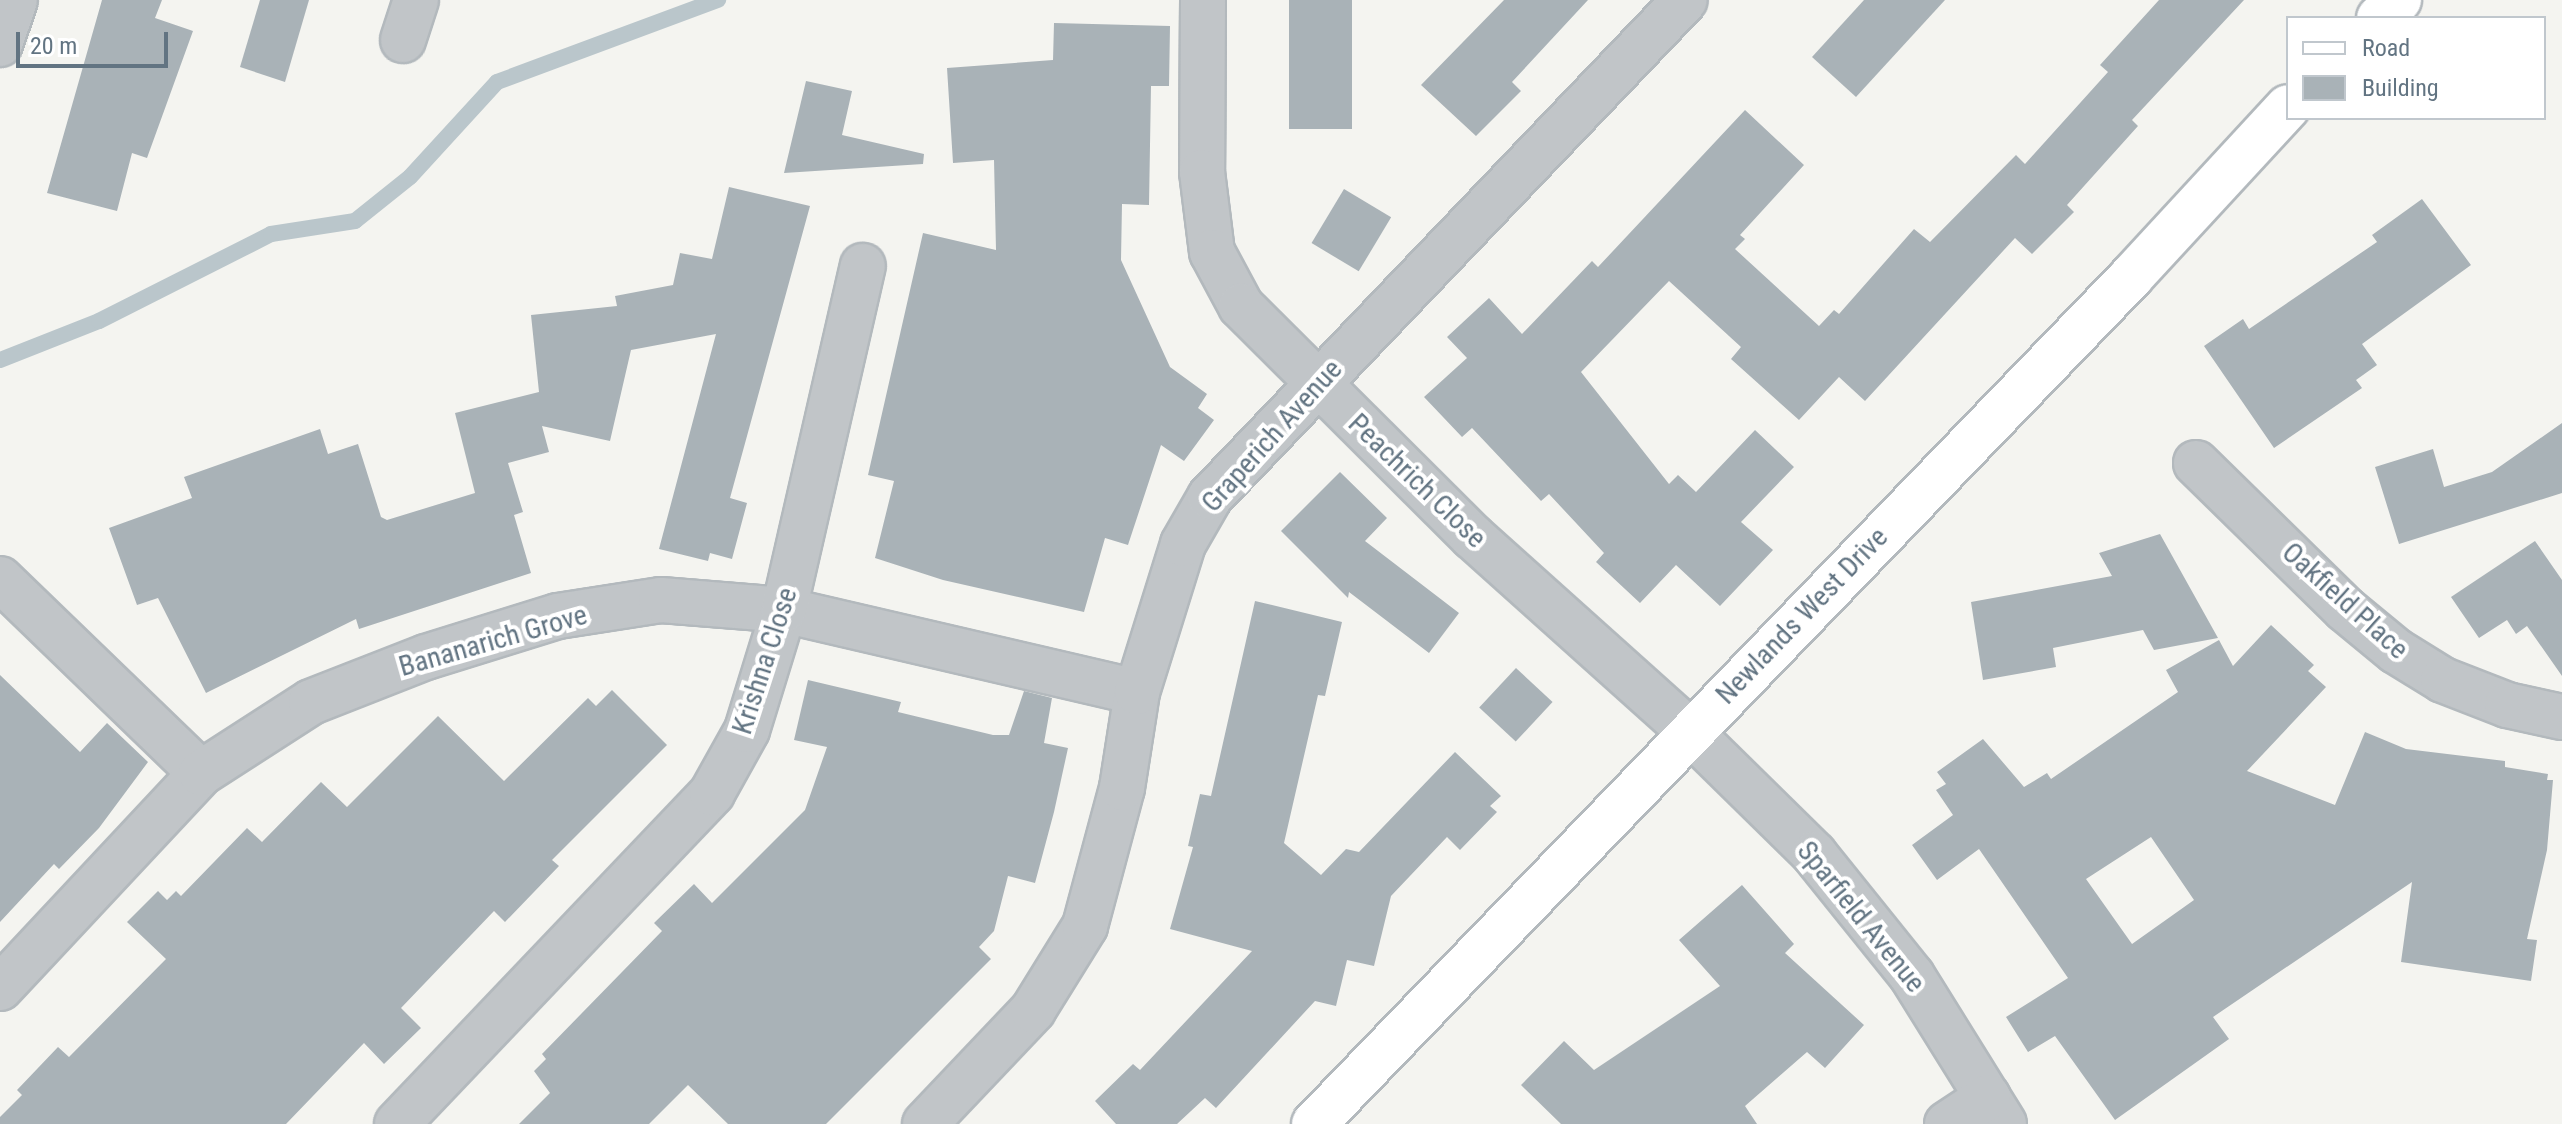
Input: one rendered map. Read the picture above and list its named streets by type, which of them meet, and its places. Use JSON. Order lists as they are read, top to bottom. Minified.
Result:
{"streets":{"street":["Graperich Avenue","Peachrich Close","Oakfield Place","Newlands West Drive","Bananarich Grove","Krishna Close","Sparfield Avenue"]},"crossings":[["Graperich Avenue","Peachrich Close"],["Graperich Avenue","Bananarich Grove"],["Peachrich Close","Newlands West Drive"],["Peachrich Close","Sparfield Avenue"],["Newlands West Drive","Sparfield Avenue"],["Bananarich Grove","Krishna Close"]],"legend":["Road","Building"],"scale_bar":"20 m"}
